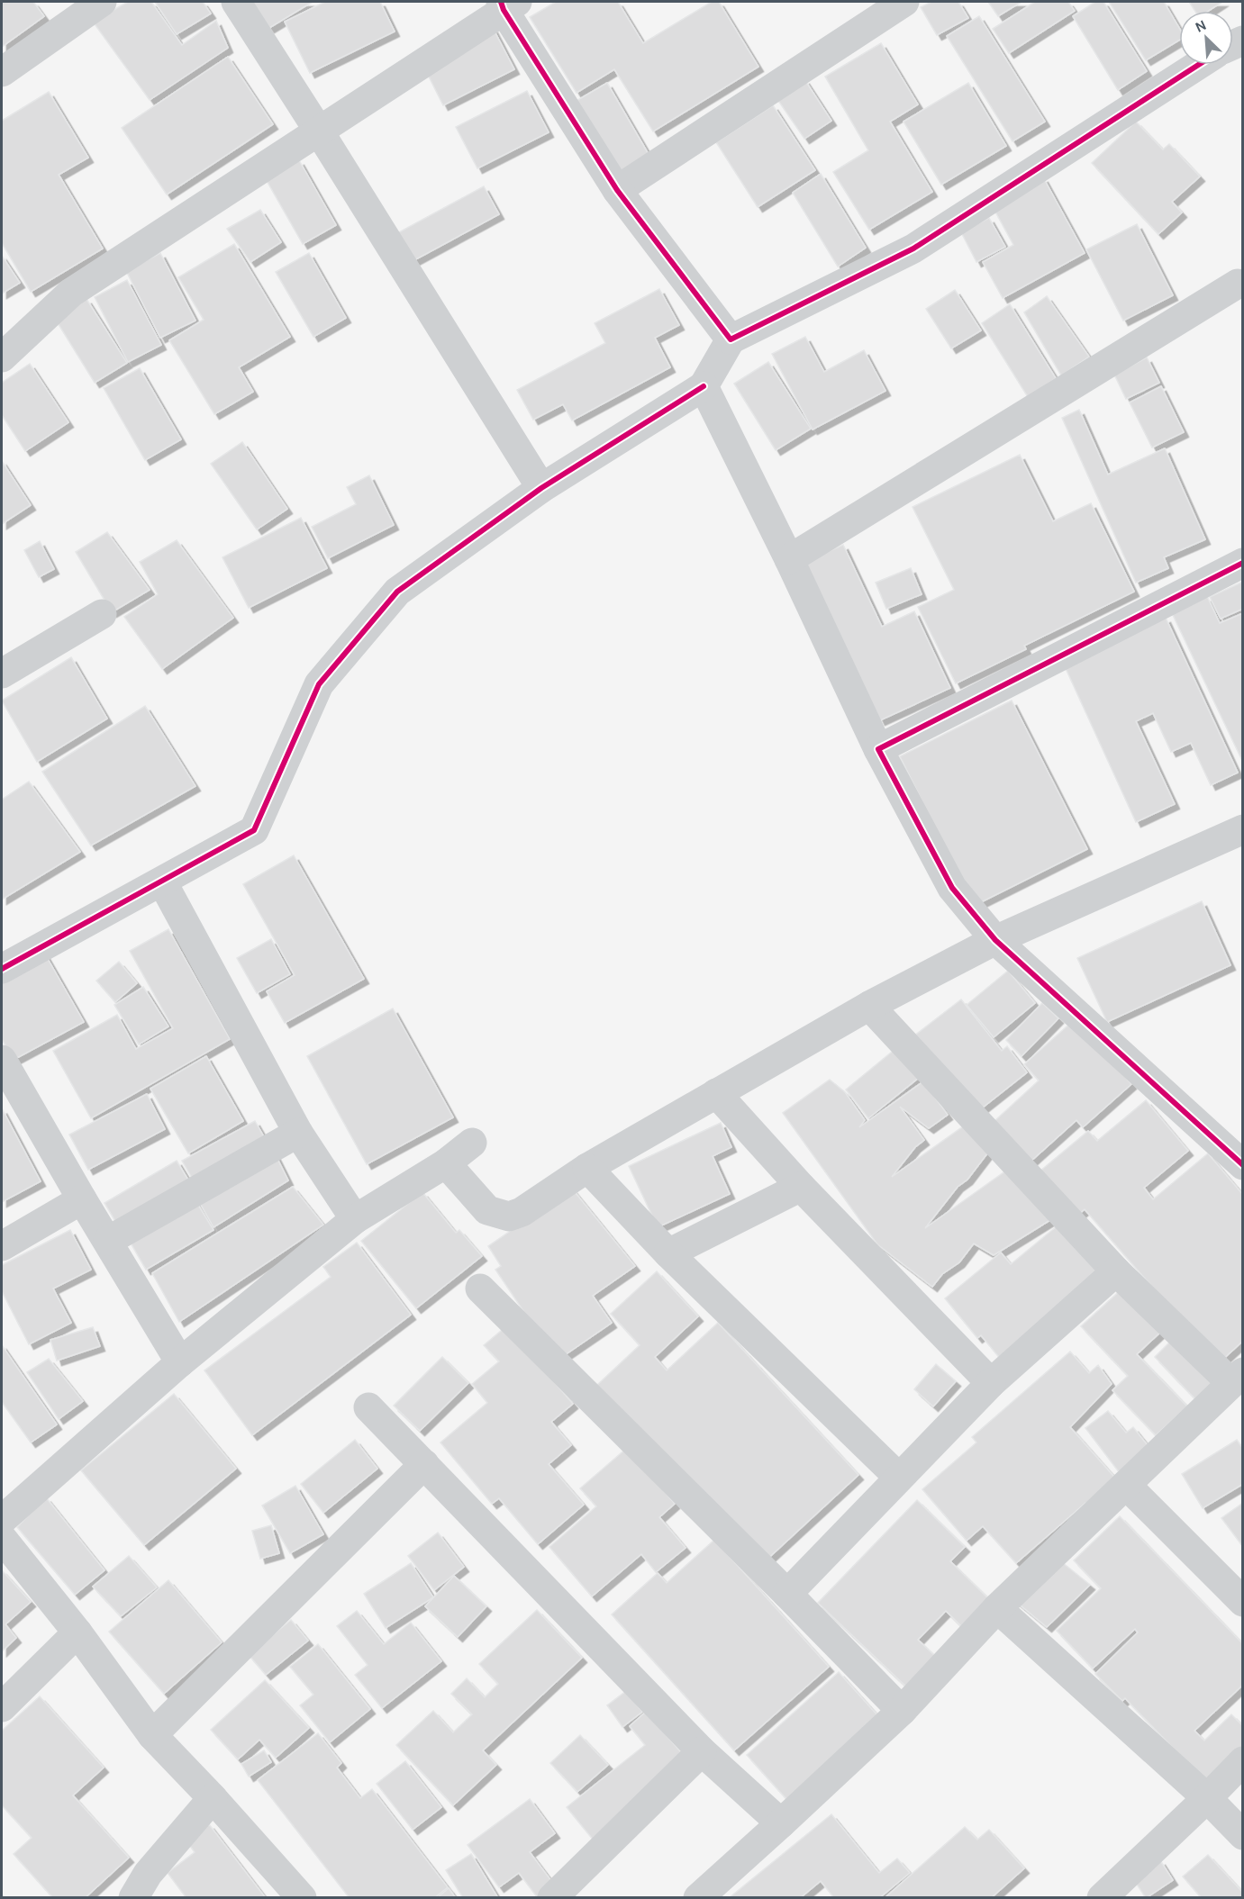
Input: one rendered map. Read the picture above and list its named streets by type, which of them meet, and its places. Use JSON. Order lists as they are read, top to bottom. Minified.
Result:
{"north":"top left"}
